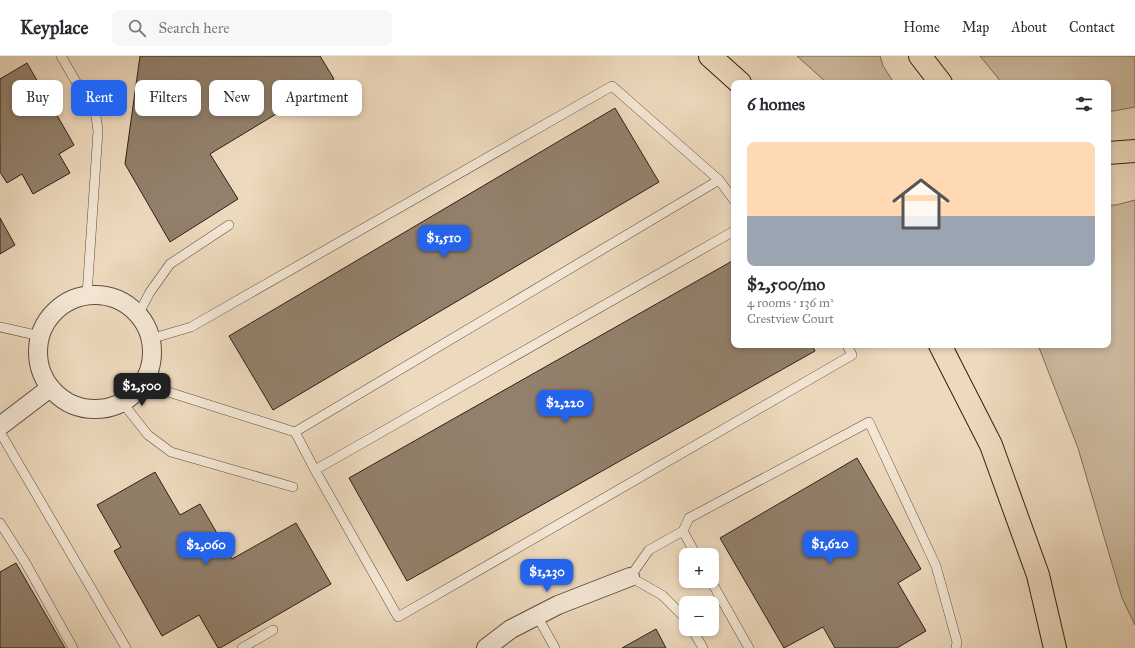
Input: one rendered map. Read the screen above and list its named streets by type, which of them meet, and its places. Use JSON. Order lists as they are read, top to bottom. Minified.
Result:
{"page":{"header":"Keyplace","search":"Search here","nav":["Home","Map","About","Contact"],"chip":["Buy","Rent","Filters","New","Apartment"],"heading":"6 homes","list":[{"name":"$2,500/mo","note":"4 rooms · 136 m² · Crestview Court"}],"price":["$1,510","$2,500","$2,220","$1,620","$2,060","$1,230"],"map_buttons":["+","−"]}}
